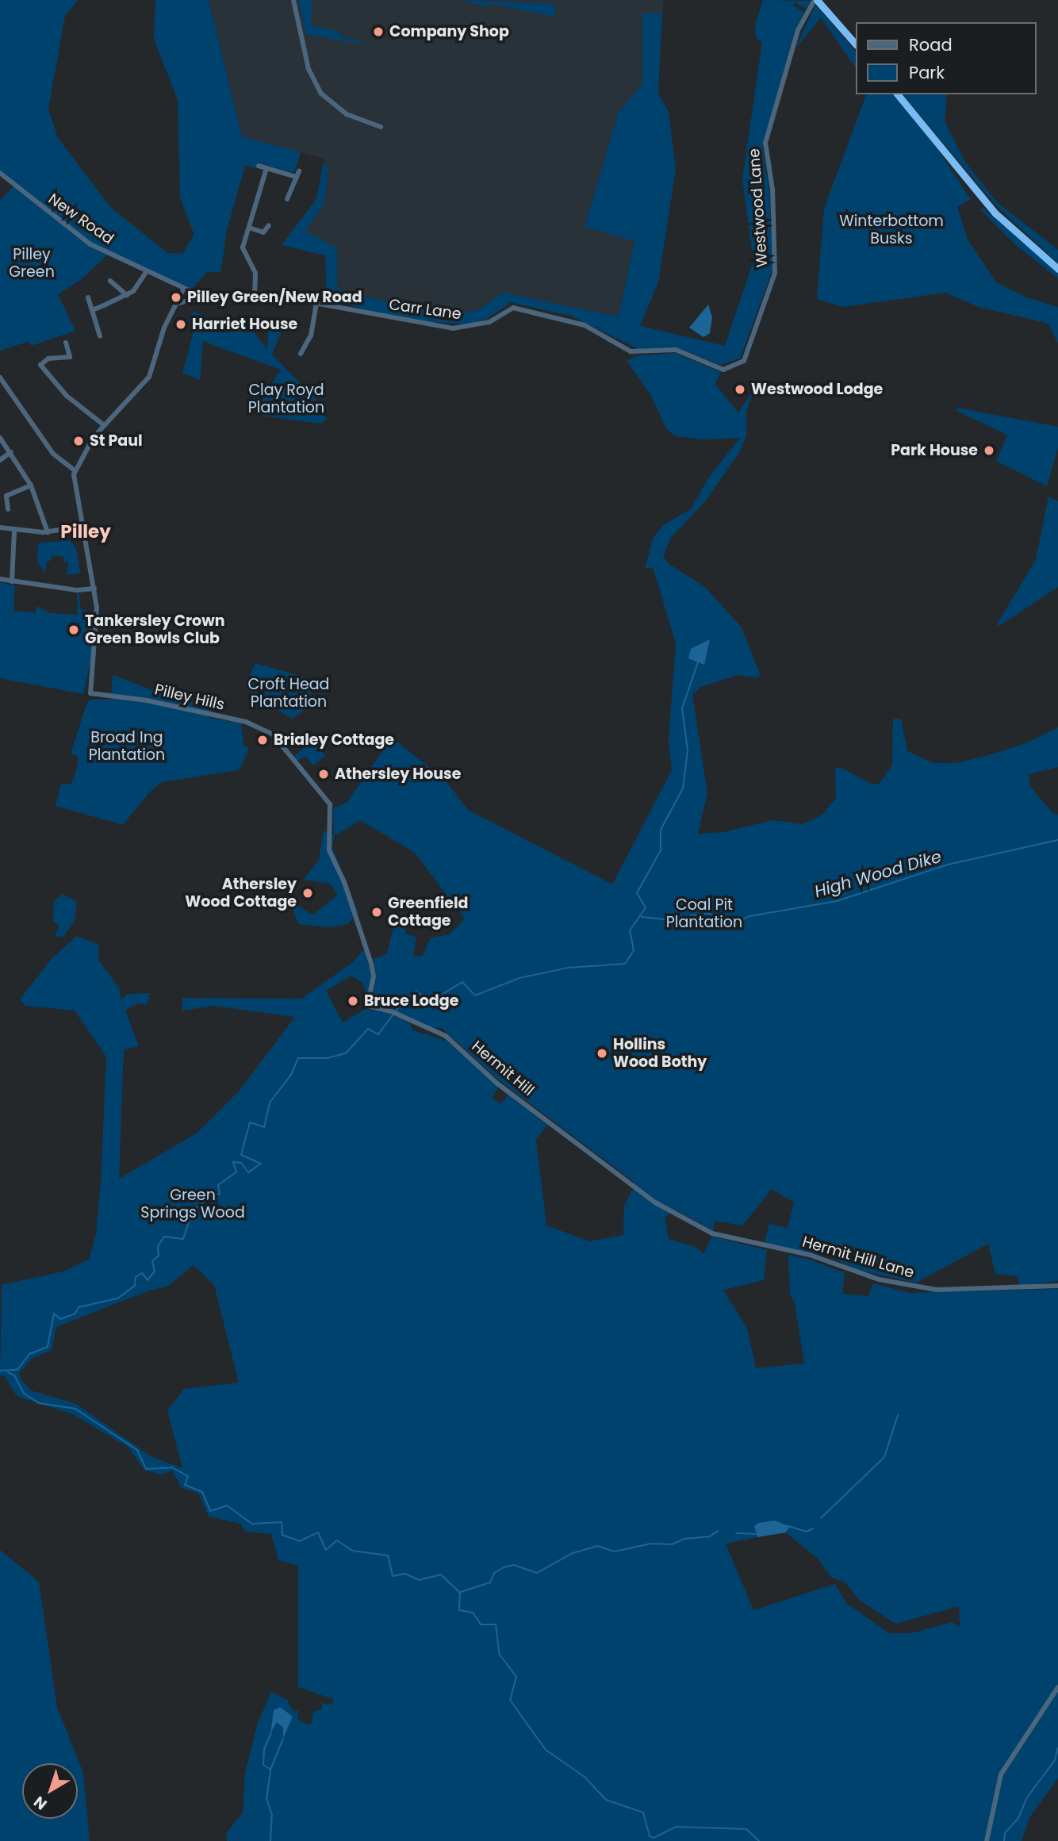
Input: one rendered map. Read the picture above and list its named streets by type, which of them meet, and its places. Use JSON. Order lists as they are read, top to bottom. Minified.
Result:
{"streets":{"street":["Westwood Lane","New Road","Carr Lane","Pilley Hills","Hermit Hill","Hermit Hill Lane"]},"crossings":[["Westwood Lane","Carr Lane"],["New Road","Carr Lane"],["Pilley Hills","Hermit Hill"],["Hermit Hill","Hermit Hill Lane"]],"districts":["Pilley"],"water":["High Wood Dike"],"parks":["Winterbottom Busks","Pilley Green","Clay Royd Plantation","Croft Head Plantation","Broad Ing Plantation","Coal Pit Plantation","Green Springs Wood"],"places":["Company Shop","Pilley Green/New Road","Harriet House","Westwood Lodge","St Paul","Park House","Tankersley Crown Green Bowls Club","Brialey Cottage","Athersley House","Athersley Wood Cottage","Greenfield Cottage","Bruce Lodge","Hollins Wood Bothy"],"legend":["Road","Park"],"north":"bottom left"}
